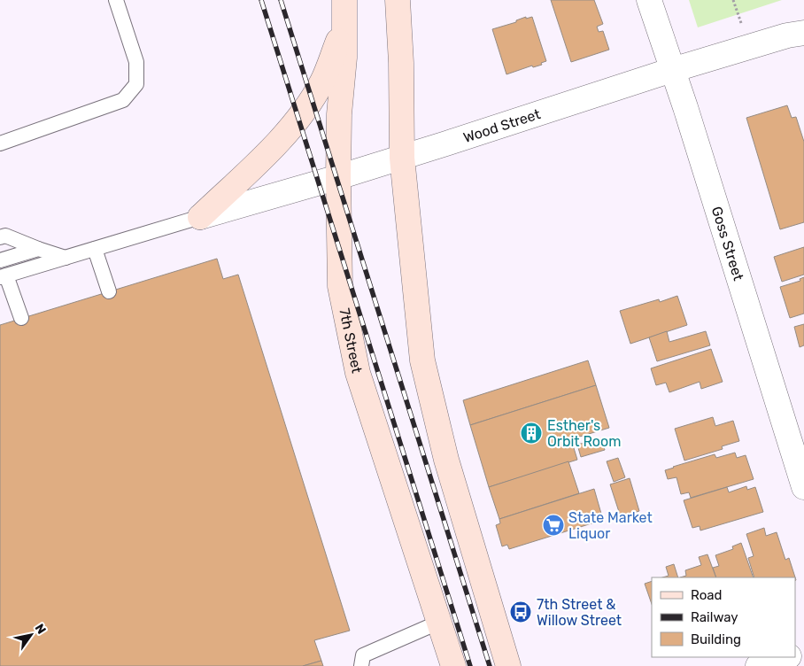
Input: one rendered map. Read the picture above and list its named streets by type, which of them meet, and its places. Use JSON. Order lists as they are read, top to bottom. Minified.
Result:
{"streets":{"main road":["7th Street"],"street":["Wood Street","Goss Street"]},"crossings":[["Wood Street","Goss Street"],["Wood Street","7th Street"]],"places":{"building":["Esther's Orbit Room"],"supermarket":["State Market Liquor"],"bus stop":["7th Street & Willow Street"]},"legend":["Road","Railway","Building"],"north":"top right"}
